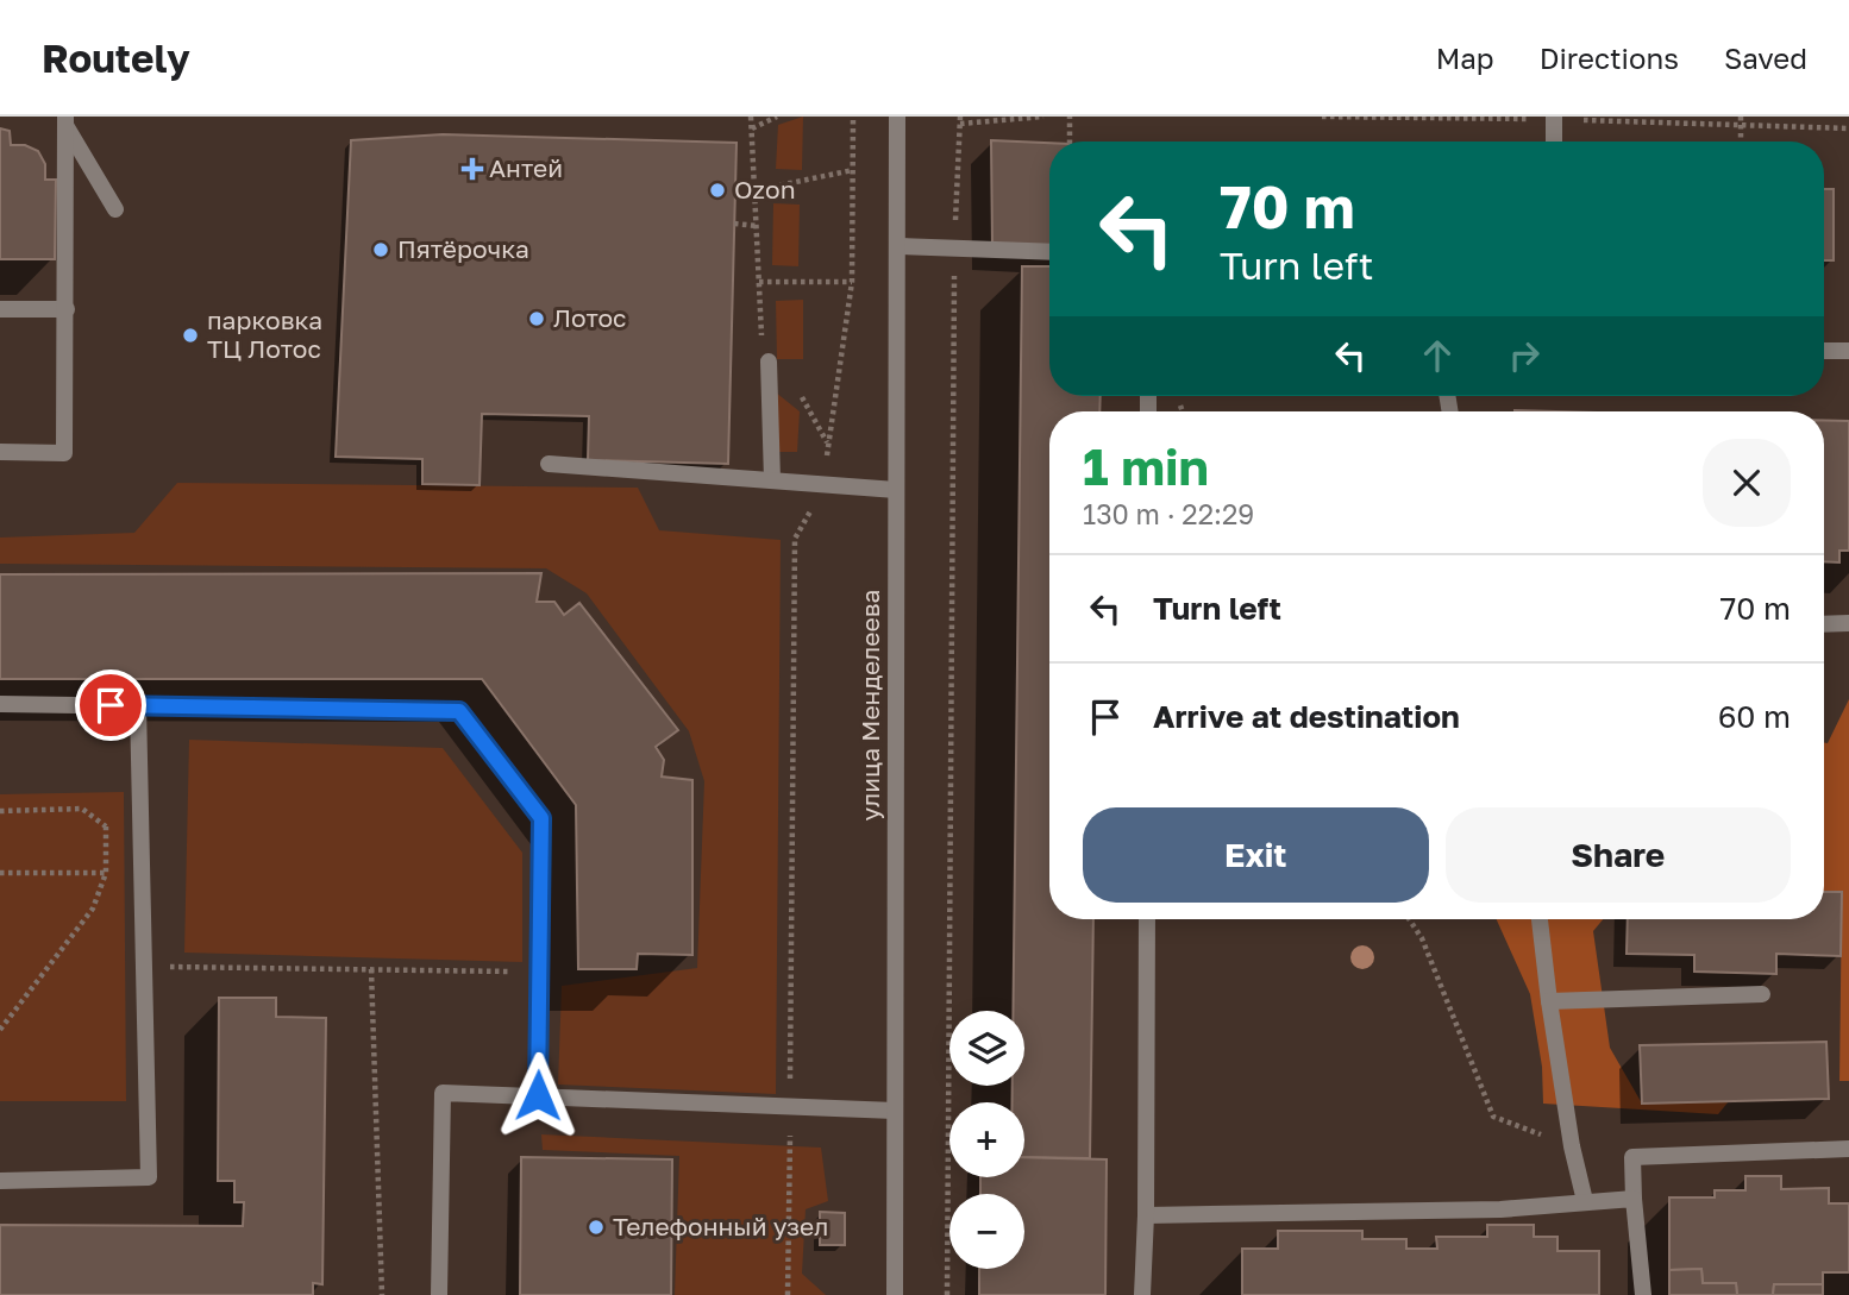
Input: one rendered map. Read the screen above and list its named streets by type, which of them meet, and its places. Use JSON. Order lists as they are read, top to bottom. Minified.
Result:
{"streets":{"street":["улица Менделеева"]},"places":{"health":["Антей"],"other":["Ozon","Пятёрочка","Лотос","парковка ТЦ Лотос","Телефонный узел"]},"page":{"header":"Routely","nav":["Map","Directions","Saved"],"turn":["70 m","Turn left"],"heading":["1 min","130 m · 22:29"],"list":[{"name":"Turn left","value":"70 m"},{"name":"Arrive at destination","value":"60 m"}],"buttons":["Exit","Share"],"map_buttons":["+","−"]}}
